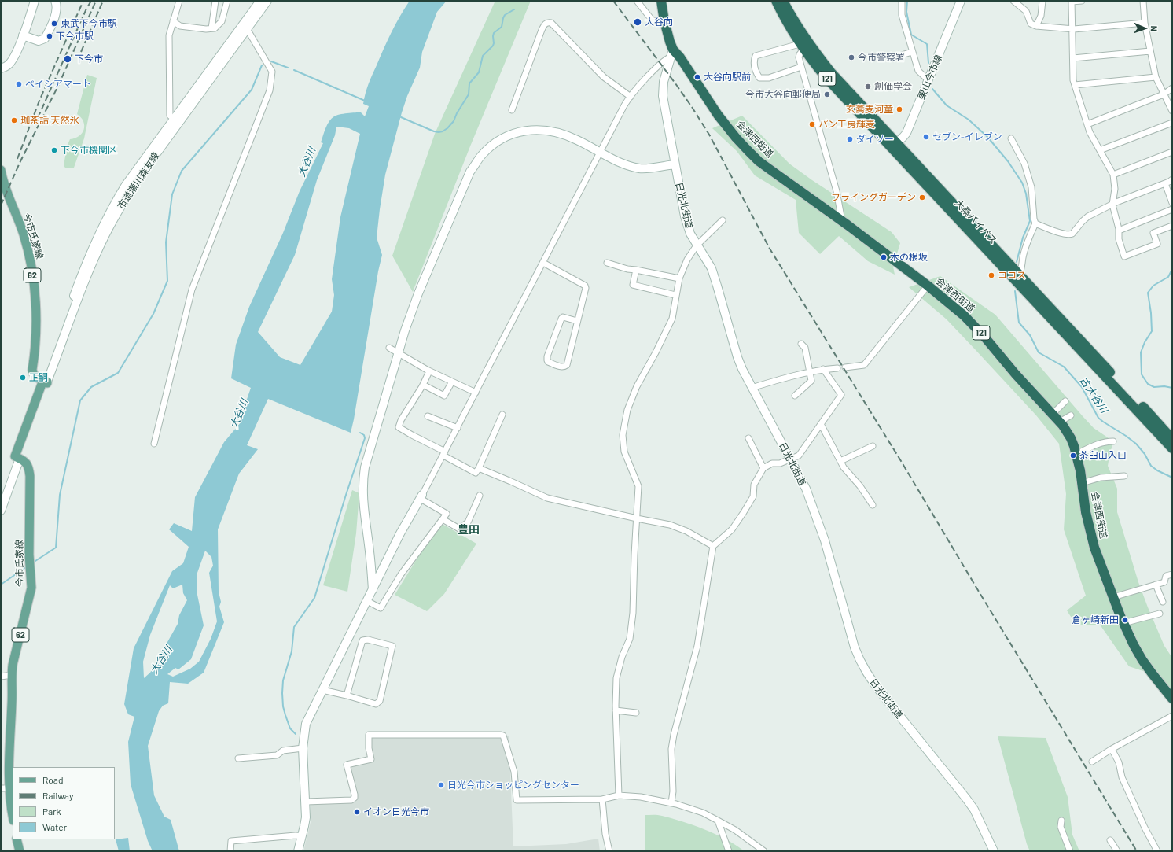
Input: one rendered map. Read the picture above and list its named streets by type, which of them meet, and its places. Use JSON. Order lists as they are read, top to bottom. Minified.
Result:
{"streets":{"highway":["121","会津西街道","大桑バイパス"],"main road":["今市氏家線","62"],"street":["栗山今市線","市道瀬川森友線","日光北街道"]},"crossings":[["栗山今市線","大桑バイパス"],["会津西街道","日光北街道"],["市道瀬川森友線","今市氏家線"]],"districts":["豊田"],"water":["大谷川","古大谷川"],"places":["大谷向","東武下今市駅","下今市駅","今市警察署","下今市","大谷向駅前","ベイシアマート","創価学会","今市大谷向郵便局","玄蕎麦河童","珈茶話 天然氷","パン工房輝麦","セブン-イレブン","ダイソー","下今市機関区","フライングガーデン","木の根坂","ココス","正嗣","茶臼山入口","倉ヶ崎新田","日光今市ショッピングセンター","イオン日光今市"],"legend":["Road","Railway","Park","Water"],"north":"right"}
